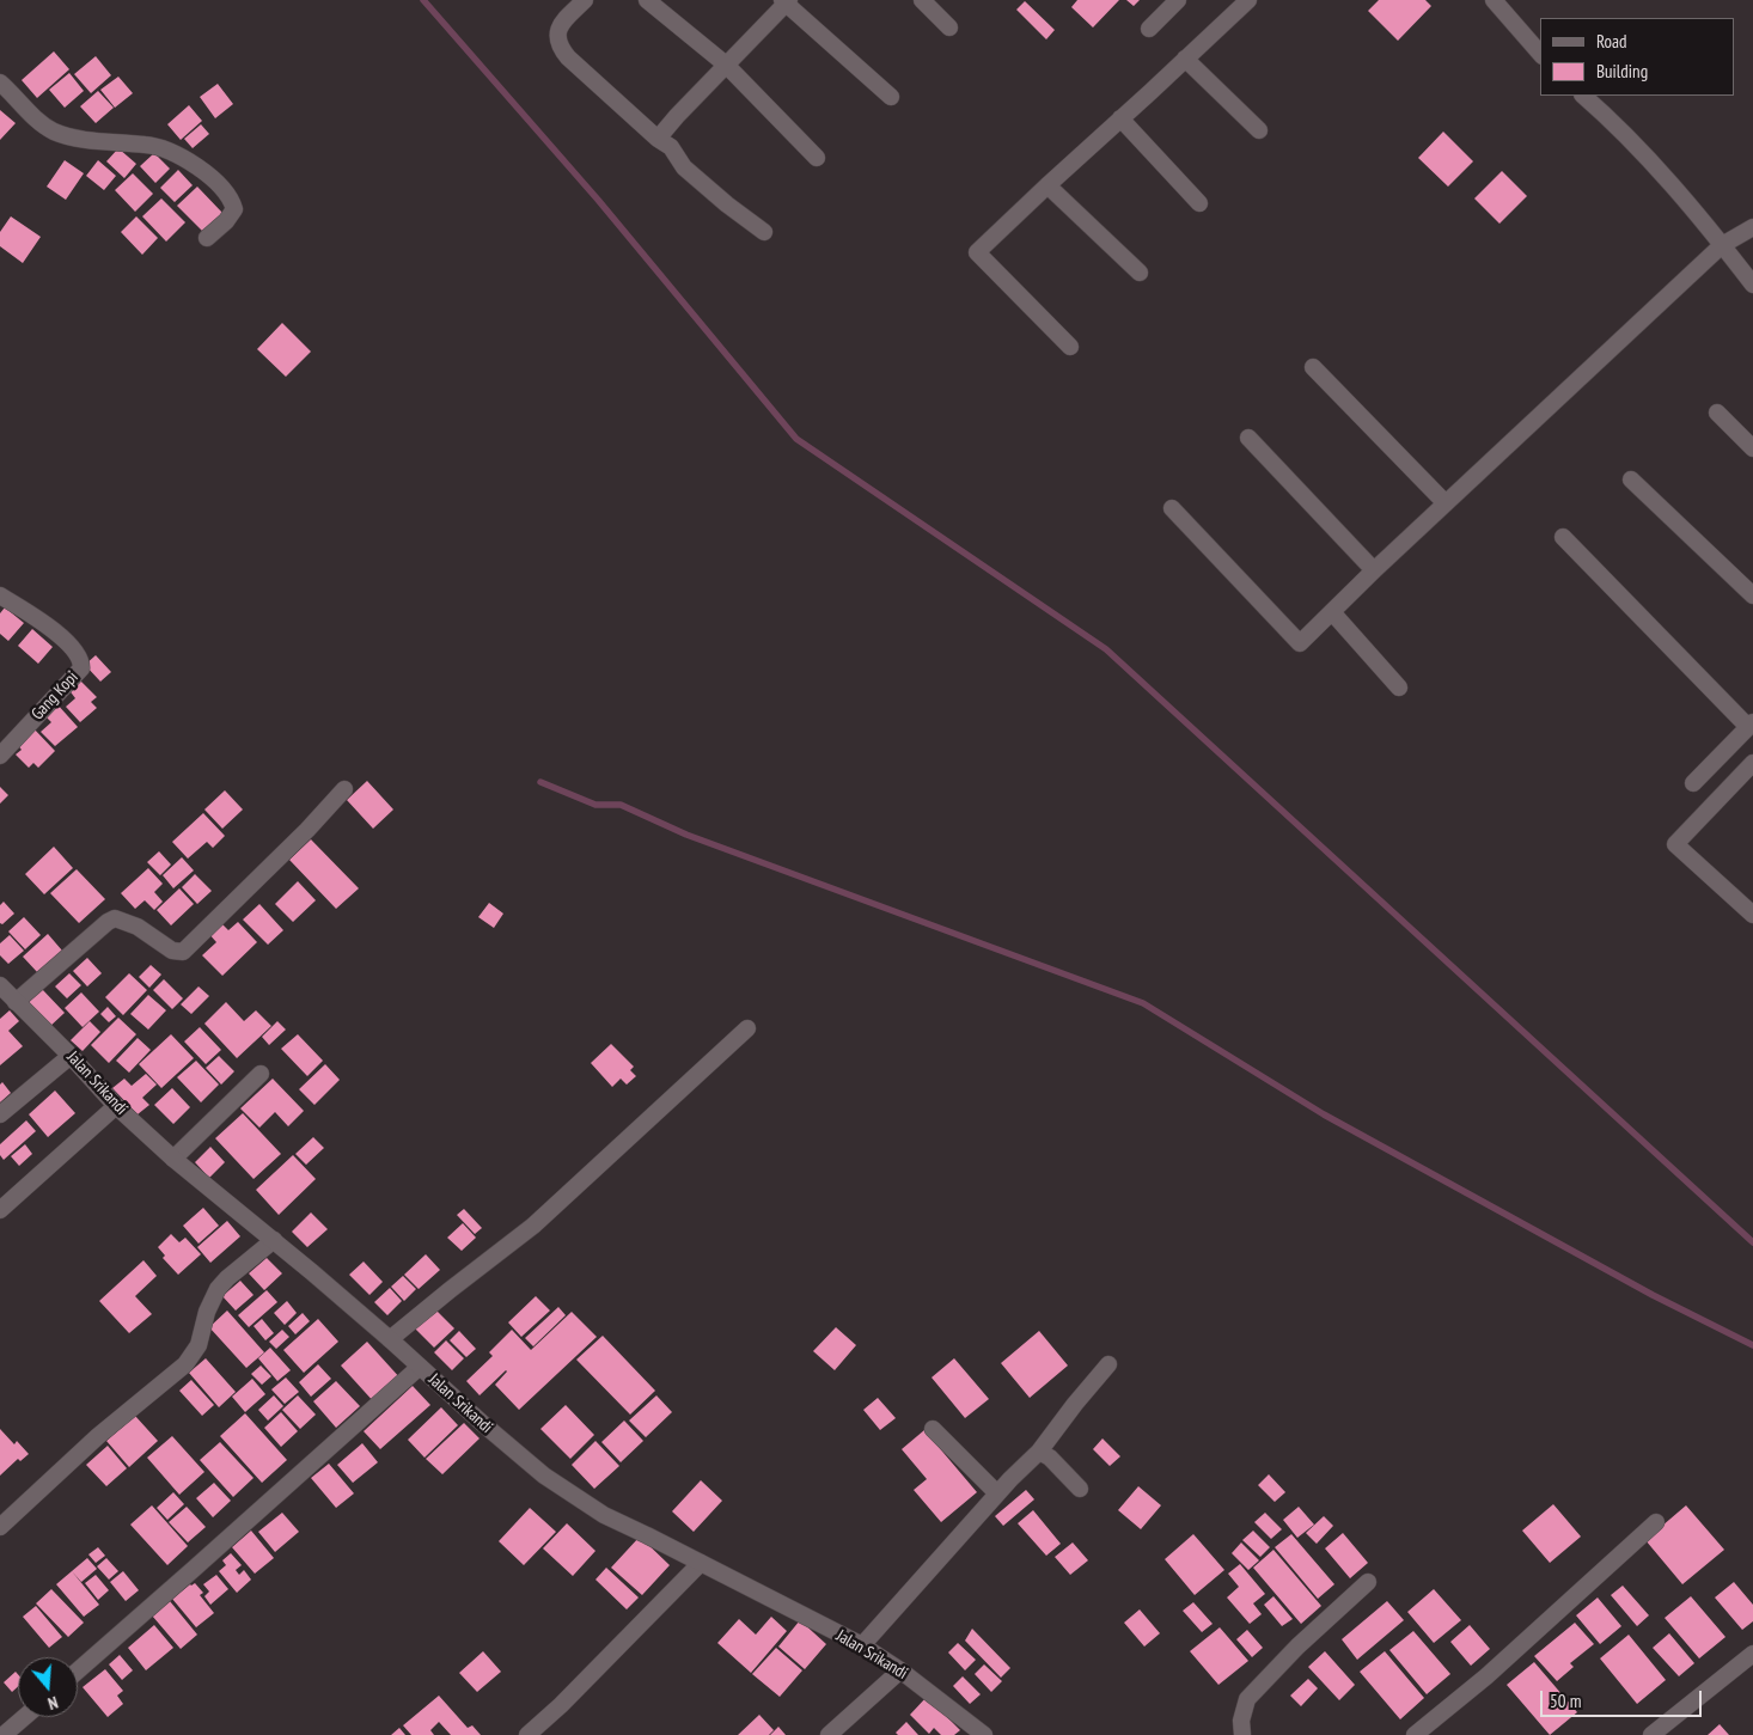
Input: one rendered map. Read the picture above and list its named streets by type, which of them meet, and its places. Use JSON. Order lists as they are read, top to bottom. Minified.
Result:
{"streets":{"street":["Gang Kopi","Jalan Srikandi"]},"legend":["Road","Building"],"scale_bar":"50 m","north":"bottom"}
